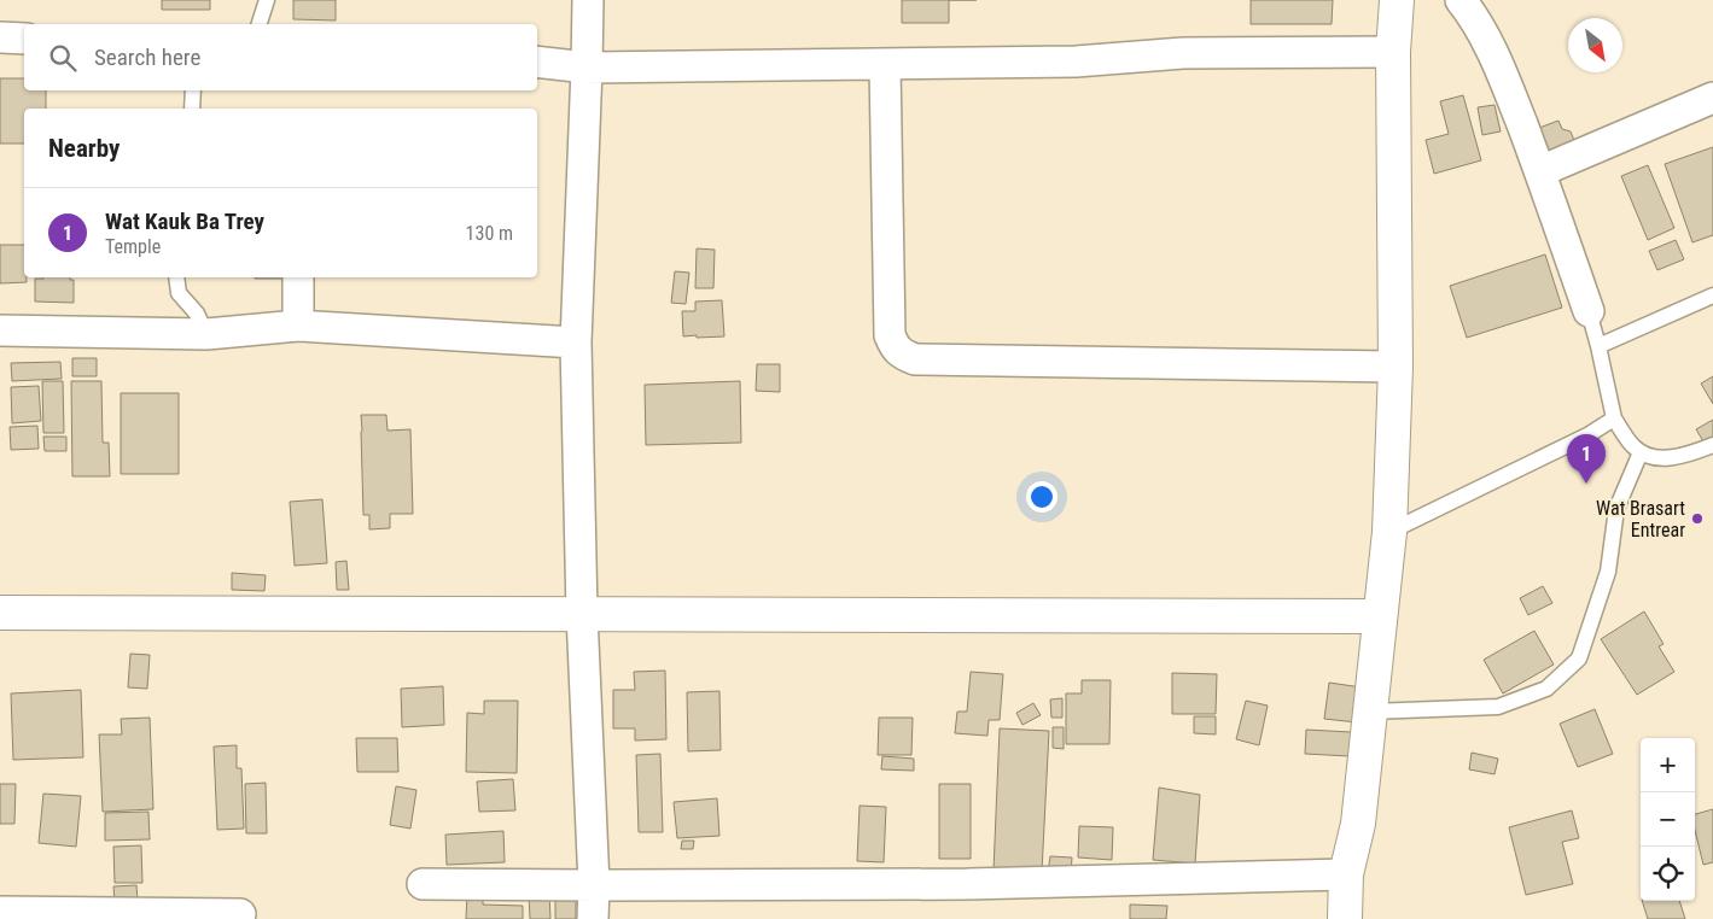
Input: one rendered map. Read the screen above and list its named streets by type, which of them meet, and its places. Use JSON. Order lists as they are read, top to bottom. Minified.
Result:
{"places":["Wat Brasart Entrear"],"north":"bottom right","page":{"search":"Search here","heading":"Nearby","list":[{"mark":"1","name":"Wat Kauk Ba Trey","note":"Temple","value":"130 m"}],"pins":"1","map_buttons":["+","−"]}}
